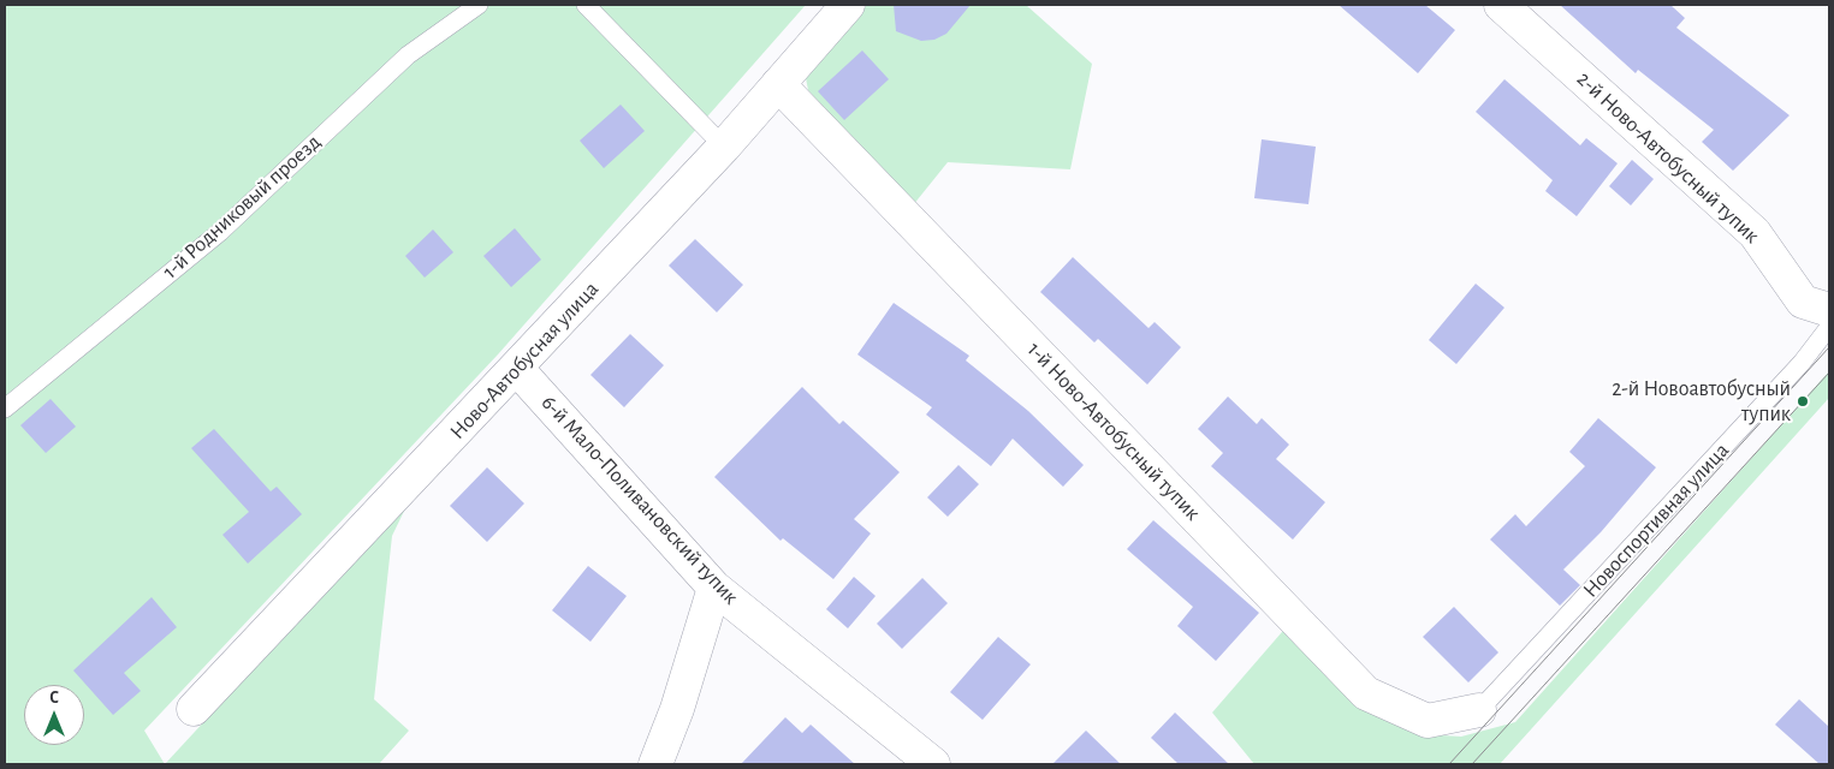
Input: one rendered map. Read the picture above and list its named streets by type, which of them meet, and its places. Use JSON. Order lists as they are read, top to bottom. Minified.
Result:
{"streets":{"street":["2-й Ново-Автобусный тупик","Ново-Автобусная улица","1-й Ново-Автобусный тупик","6-й Мало-Поливановский тупик"],"lane":["1-й Родниковый проезд","Новоспортивная улица"]},"crossings":[["Ново-Автобусная улица","1-й Ново-Автобусный тупик"],["Ново-Автобусная улица","6-й Мало-Поливановский тупик"],["1-й Ново-Автобусный тупик","Новоспортивная улица"]],"places":["2-й Новоавтобусный тупик"],"north":"top"}
